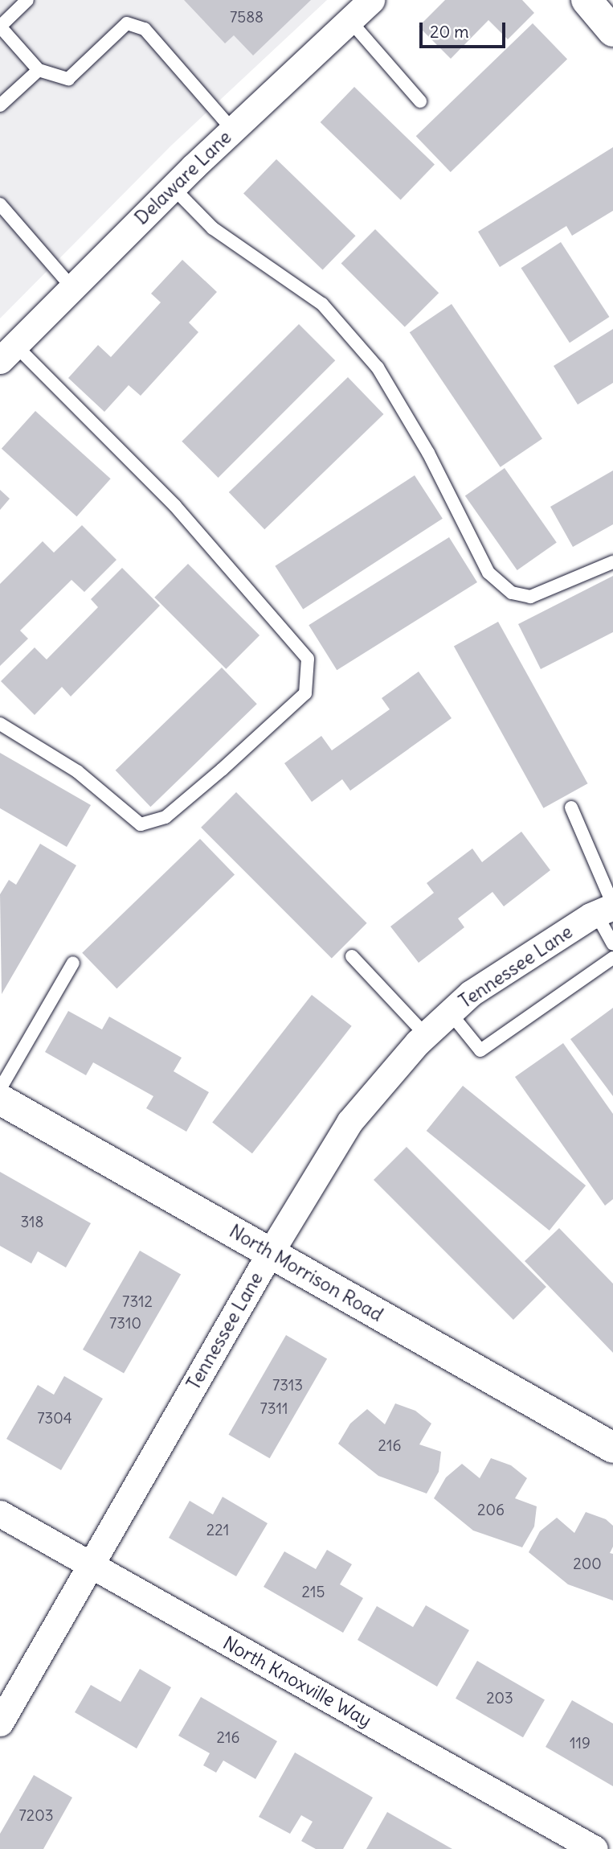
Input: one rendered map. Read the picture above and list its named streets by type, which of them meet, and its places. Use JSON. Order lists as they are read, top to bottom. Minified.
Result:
{"streets":{"street":["Delaware Lane","Tennessee Lane","North Morrison Road","North Knoxville Way"]},"crossings":[["Tennessee Lane","North Morrison Road"],["Tennessee Lane","North Knoxville Way"]],"house_numbers":["7588","318","7312","7310","7313","7311","7304","216","206","221","200","215","203","216","119","7203"],"scale_bar":"20 m"}
